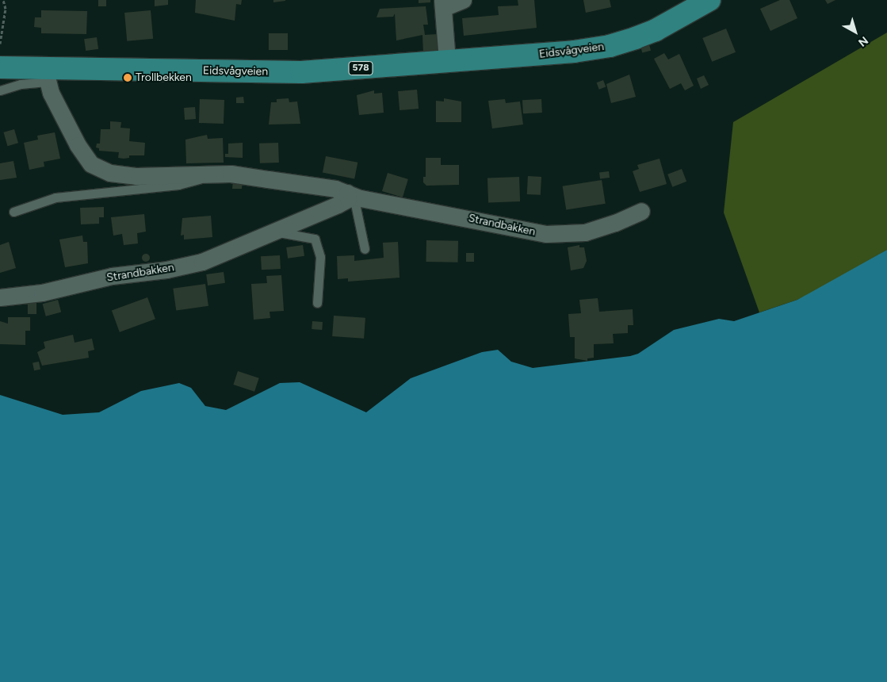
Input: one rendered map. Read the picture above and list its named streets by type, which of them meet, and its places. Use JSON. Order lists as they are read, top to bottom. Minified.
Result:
{"streets":{"main road":["Eidsvågveien","578"],"street":["Strandbakken"]},"crossings":[["Eidsvågveien","Strandbakken"]],"places":["Trollbekken"],"north":"bottom right"}
